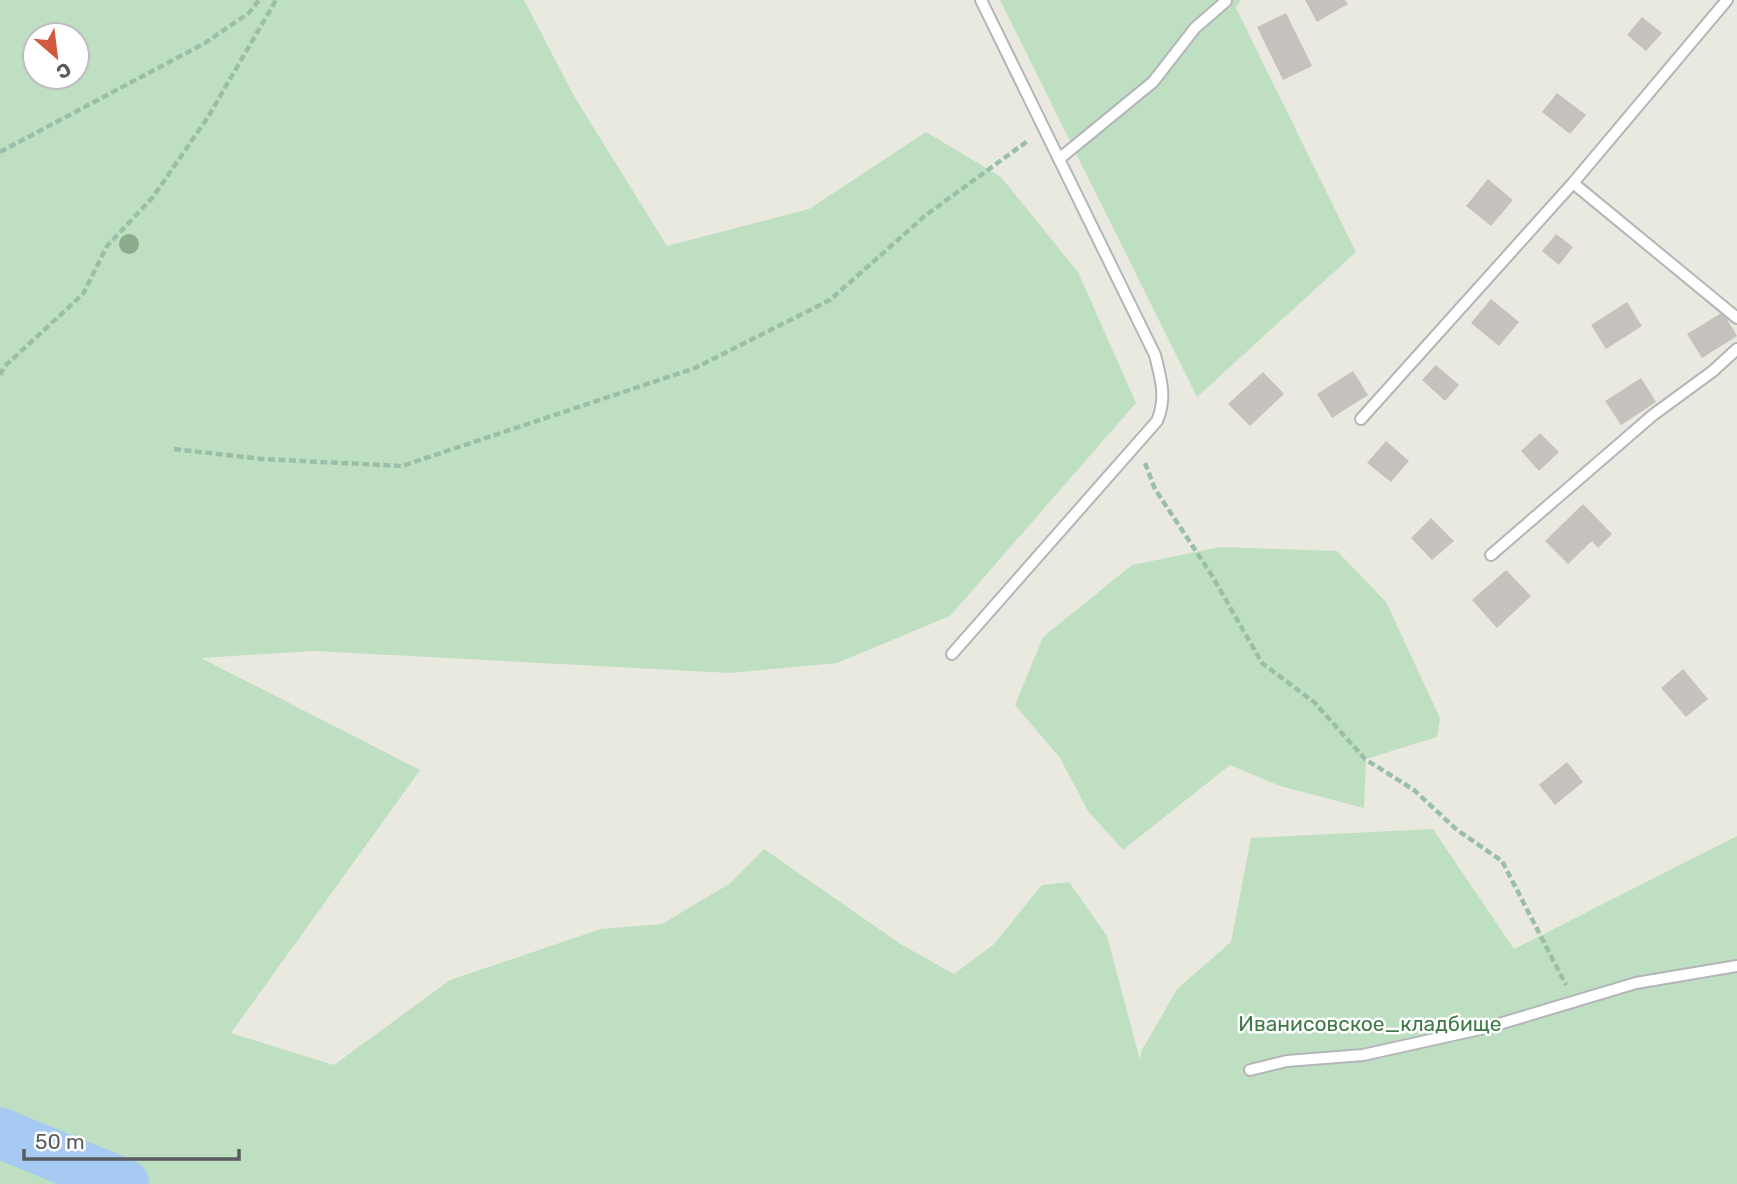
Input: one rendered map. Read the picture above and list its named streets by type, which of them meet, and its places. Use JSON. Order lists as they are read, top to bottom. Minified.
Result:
{"parks":["Иванисовское_кладбище"],"scale_bar":"50 m","north":"bottom right"}
